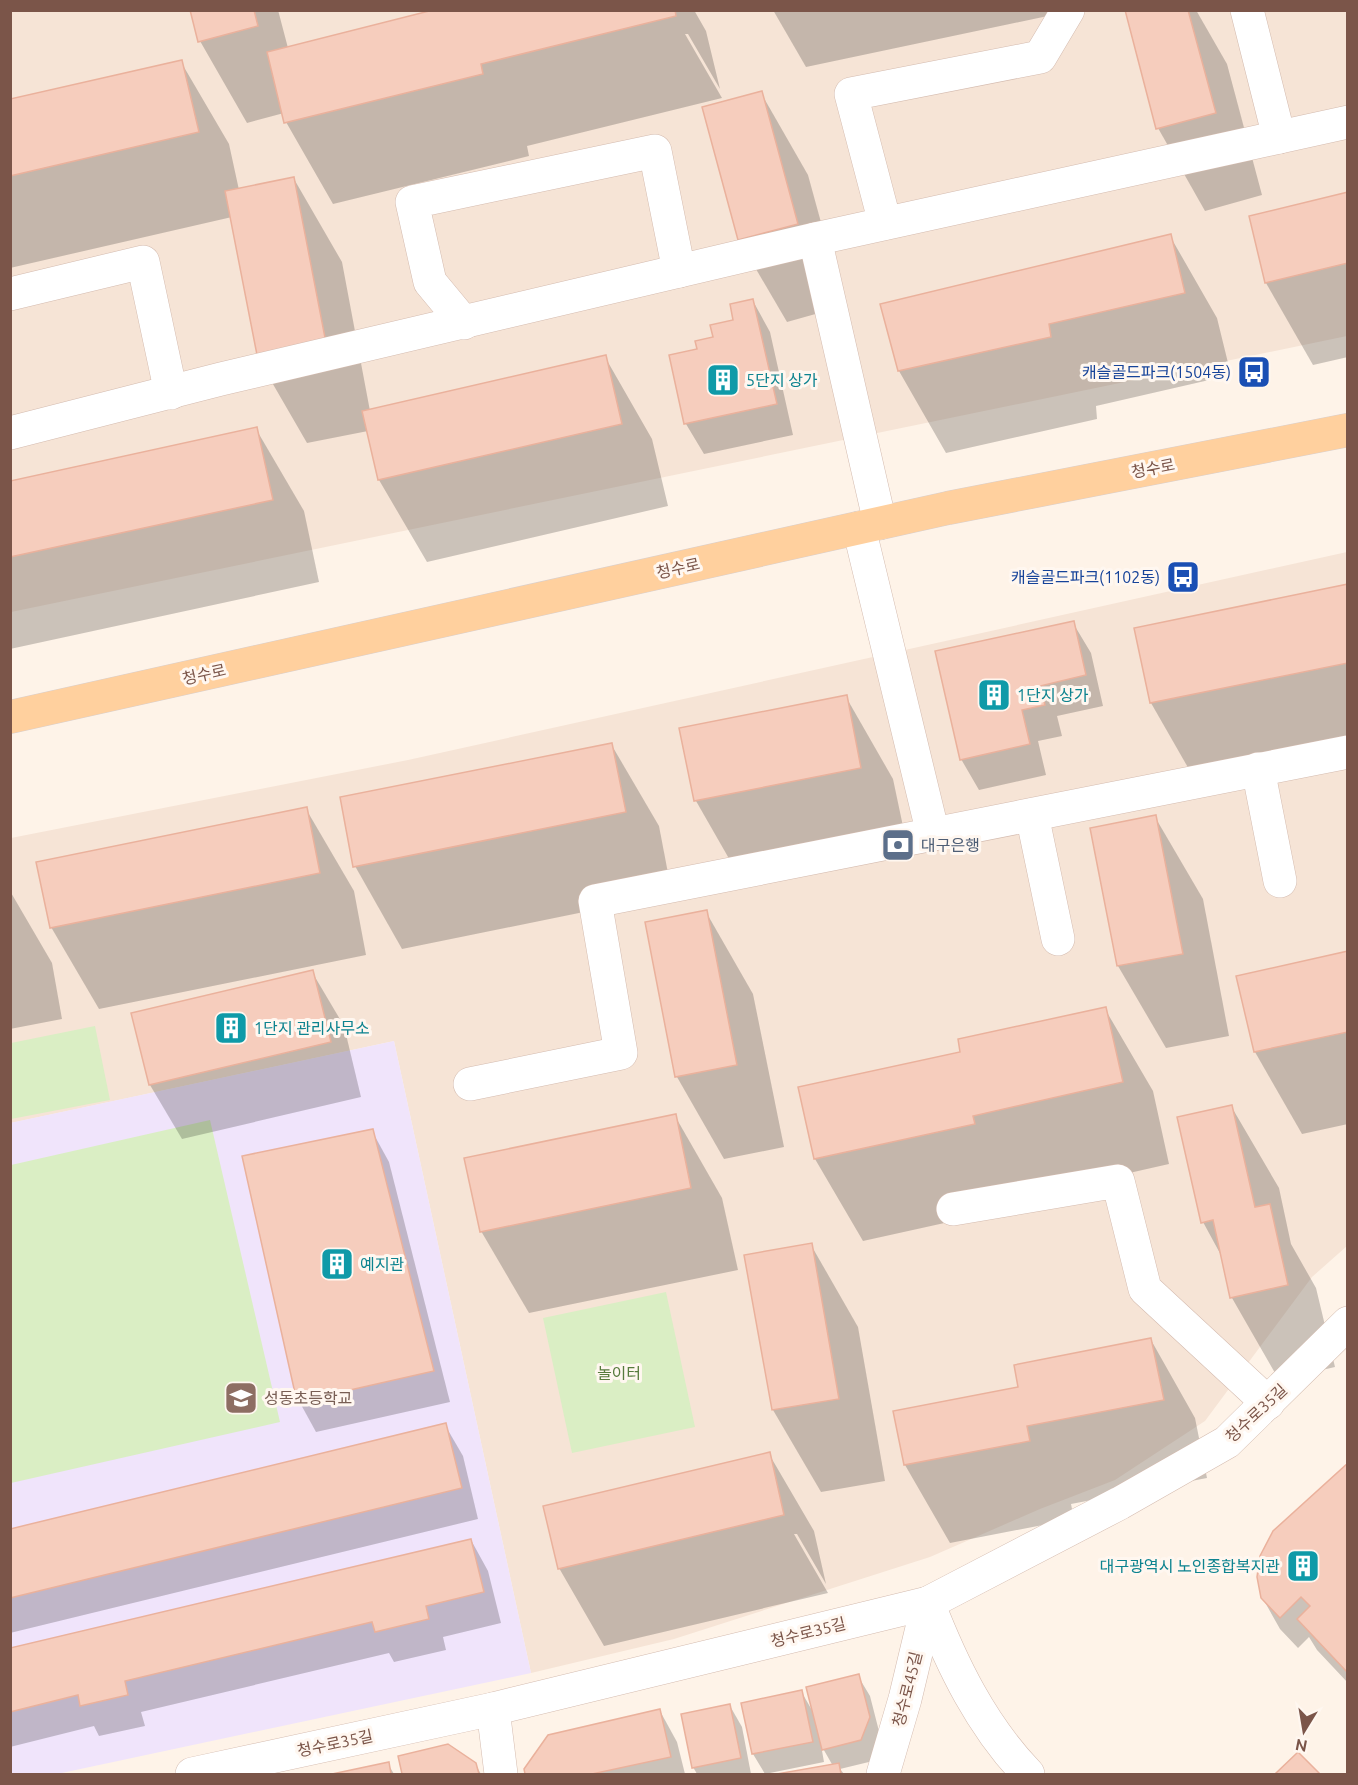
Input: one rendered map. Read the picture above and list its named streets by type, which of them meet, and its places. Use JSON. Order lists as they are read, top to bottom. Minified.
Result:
{"streets":{"main road":["청수로"],"street":["청수로35길","청수로45길"]},"crossings":[["청수로35길","청수로45길"]],"parks":["놀이터"],"places":{"bus stop":["캐슬골드파크(1504동)","캐슬골드파크(1102동)"],"building":["5단지 상가","1단지 상가","1단지 관리사무소","예지관","대구광역시 노인종합복지관"],"bank":["대구은행"],"school or university":["성동초등학교"]},"north":"bottom"}
